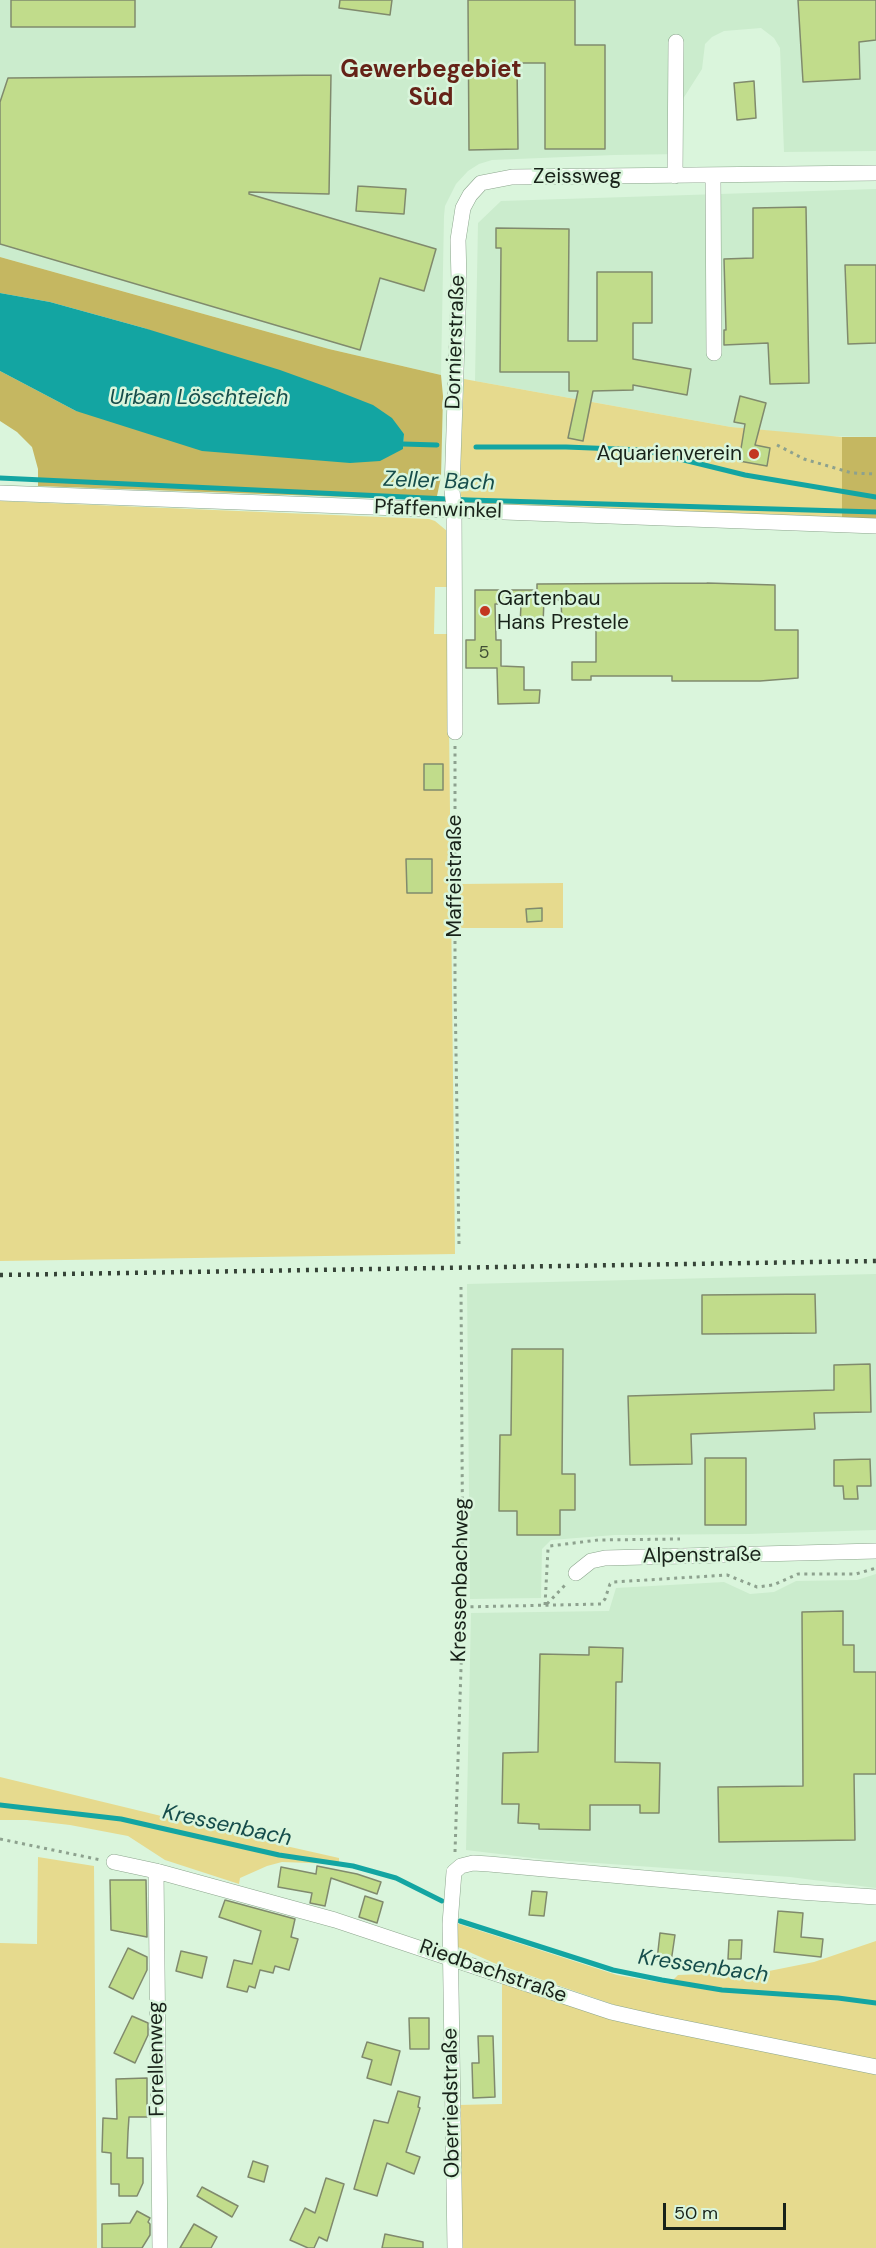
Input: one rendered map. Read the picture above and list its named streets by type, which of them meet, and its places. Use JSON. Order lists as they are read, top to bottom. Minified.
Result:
{"streets":{"street":["Zeissweg","Dornierstraße","Pfaffenwinkel","Alpenstraße","Riedbachstraße","Forellenweg","Oberriedstraße"],"path":["Maffeistraße","Kressenbachweg"]},"crossings":[["Zeissweg","Dornierstraße"],["Dornierstraße","Pfaffenwinkel"],["Alpenstraße","Kressenbachweg"],["Riedbachstraße","Forellenweg"],["Riedbachstraße","Oberriedstraße"]],"districts":["Gewerbegebiet Süd"],"water":["Urban Löschteich","Zeller Bach","Kressenbach"],"places":["Aquarienverein","Gartenbau Hans Prestele"],"house_numbers":["5"],"scale_bar":"50 m"}
